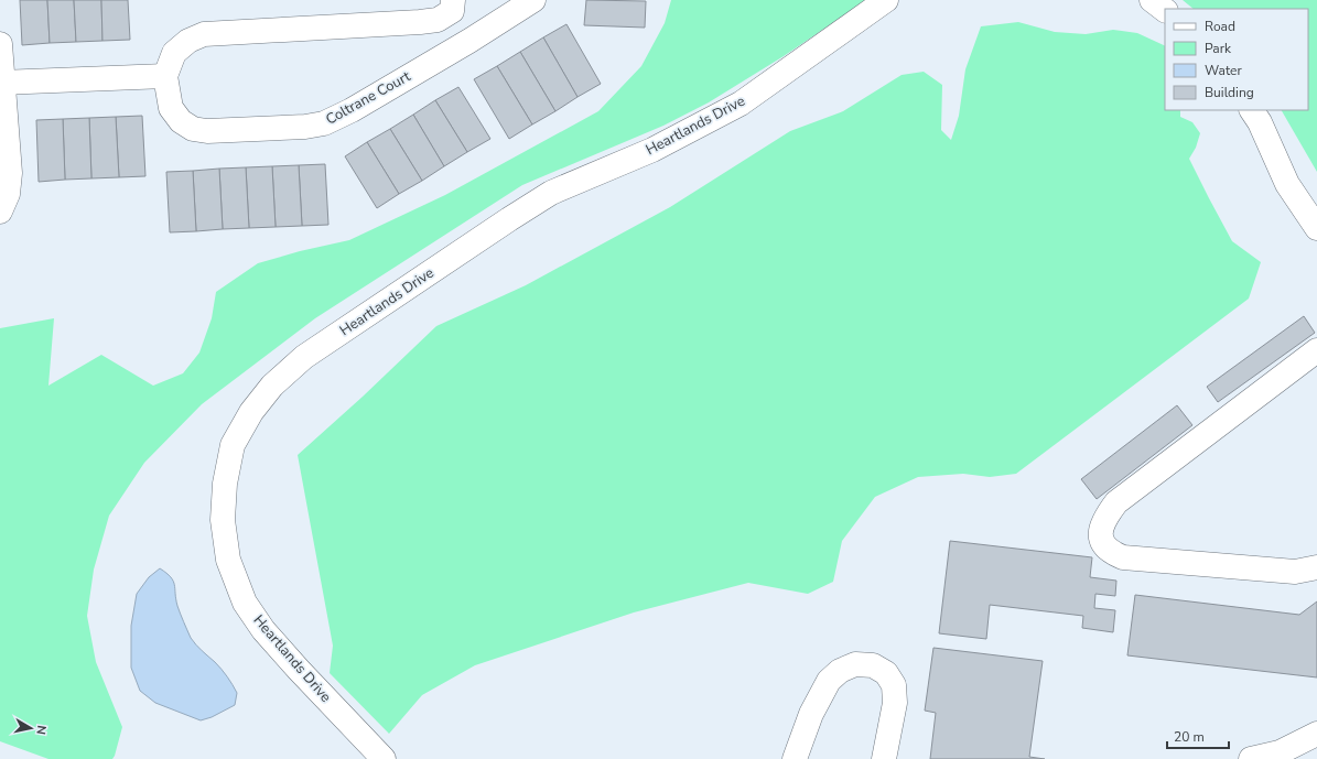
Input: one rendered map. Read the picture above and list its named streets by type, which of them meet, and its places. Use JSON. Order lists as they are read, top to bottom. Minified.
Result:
{"streets":{"street":["Coltrane Court","Heartlands Drive"]},"legend":["Road","Park","Water","Building"],"scale_bar":"20 m","north":"right"}
